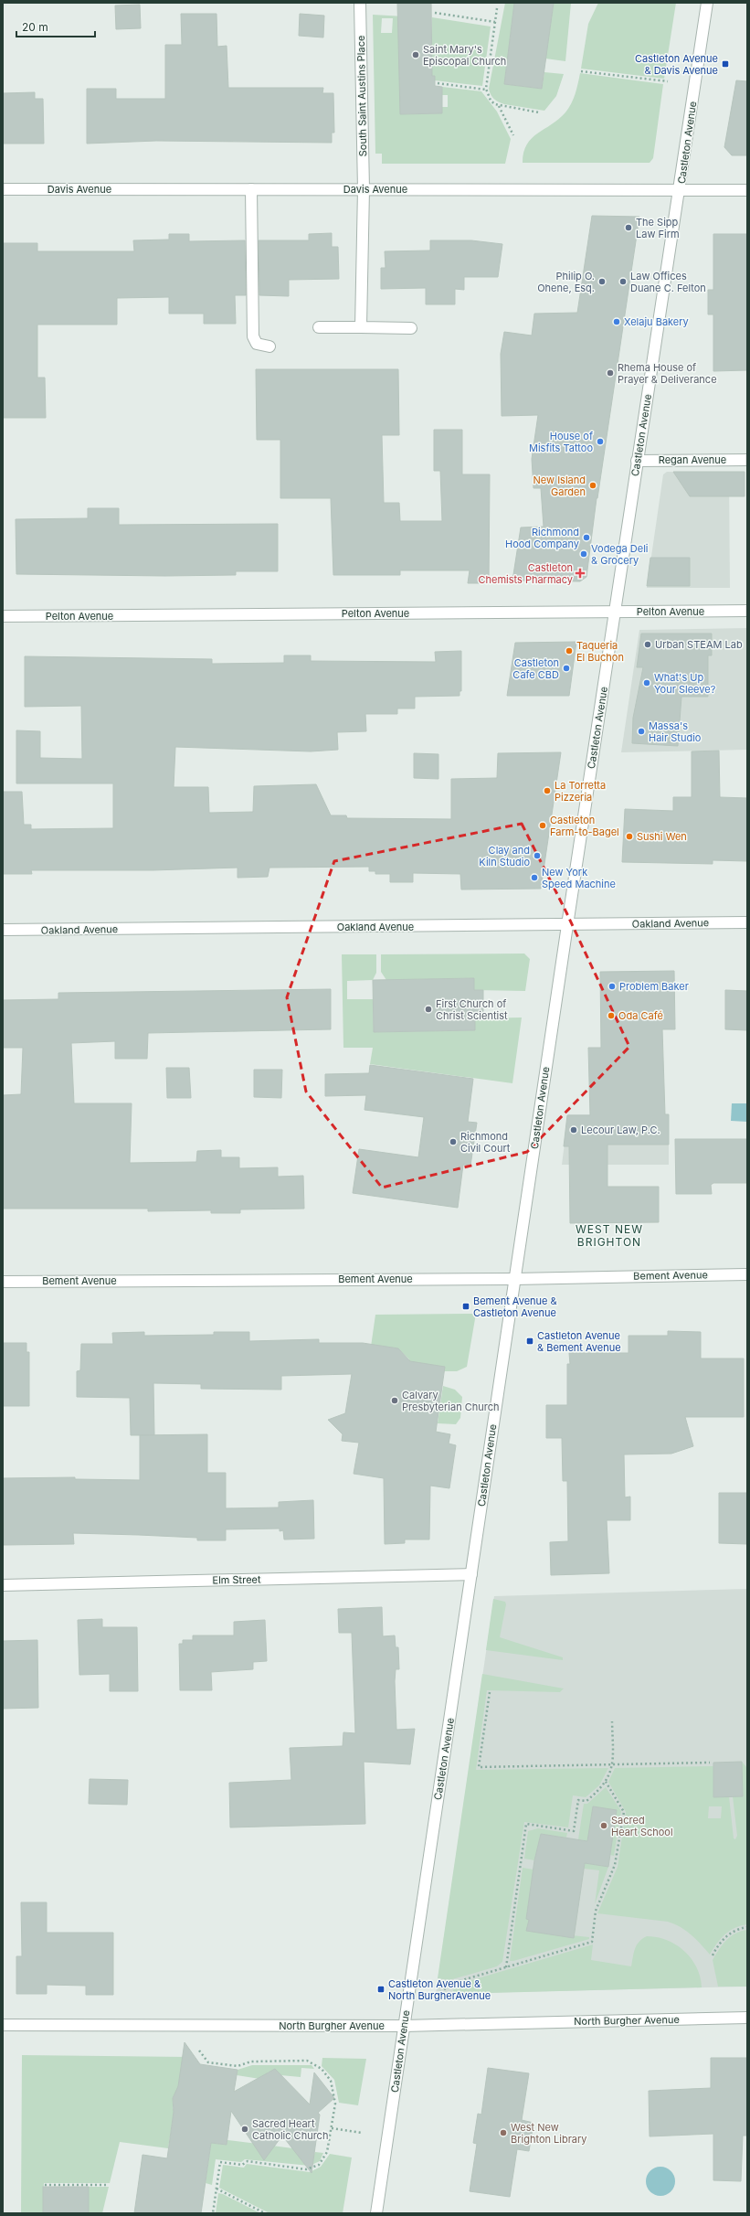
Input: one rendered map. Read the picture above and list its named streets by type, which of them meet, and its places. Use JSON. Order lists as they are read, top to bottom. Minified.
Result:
{"streets":{"street":["South Saint Austins Place","Castleton Avenue","Davis Avenue","Regan Avenue","Pelton Avenue","Oakland Avenue","Bement Avenue","Elm Street","North Burgher Avenue"]},"crossings":[["South Saint Austins Place","Davis Avenue"],["Castleton Avenue","Davis Avenue"],["Castleton Avenue","Regan Avenue"],["Castleton Avenue","Pelton Avenue"],["Castleton Avenue","Oakland Avenue"],["Castleton Avenue","Bement Avenue"],["Castleton Avenue","Elm Street"],["Castleton Avenue","North Burgher Avenue"]],"districts":["WEST NEW BRIGHTON"],"places":{"other":["Saint Mary's Episcopal Church","The Sipp Law Firm","Philip O. Ohene, Esq.","Law Offices Duane C. Felton","Xelaju Bakery","Rhema House of Prayer & Deliverance","House of Misfits Tattoo","New Island Garden","Richmond Hood Company","Vodega Deli & Grocery","Urban STEAM Lab","Taqueria El Buchon","Castleton Cafe CBD","What's Up Your Sleeve?","Massa's Hair Studio","La Torretta Pizzeria","Castleton Farm-to-Bagel","Sushi Wen","Clay and Kiln Studio","New York Speed Machine","Problem Baker","First Church of Christ Scientist","Oda Café","Lecour Law, P.C.","Richmond Civil Court","Calvary Presbyterian Church","Sacred Heart School","Sacred Heart Catholic Church","West New Brighton Library"],"transit":["Castleton Avenue & Davis Avenue","Bement Avenue & Castleton Avenue","Castleton Avenue & Bement Avenue","Castleton Avenue & North BurgherAvenue"],"health":["Castleton Chemists Pharmacy"]},"scale_bar":"20 m"}
